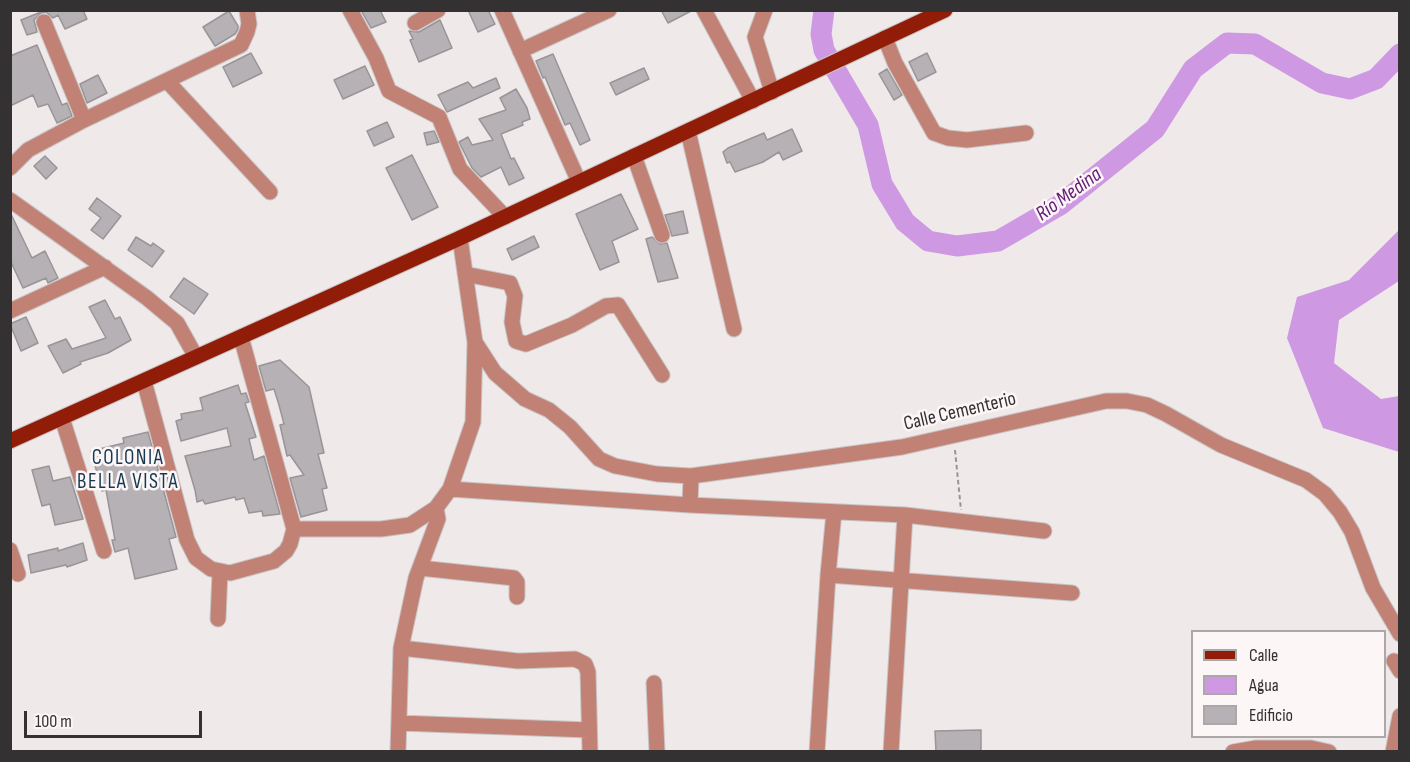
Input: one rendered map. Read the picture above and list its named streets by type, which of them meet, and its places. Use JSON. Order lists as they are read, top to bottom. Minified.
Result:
{"streets":{"street":["Calle Cementerio"]},"districts":["COLONIA BELLA VISTA"],"water":["Río Medina"],"legend":["Calle","Agua","Edificio"],"scale_bar":"100 m"}
